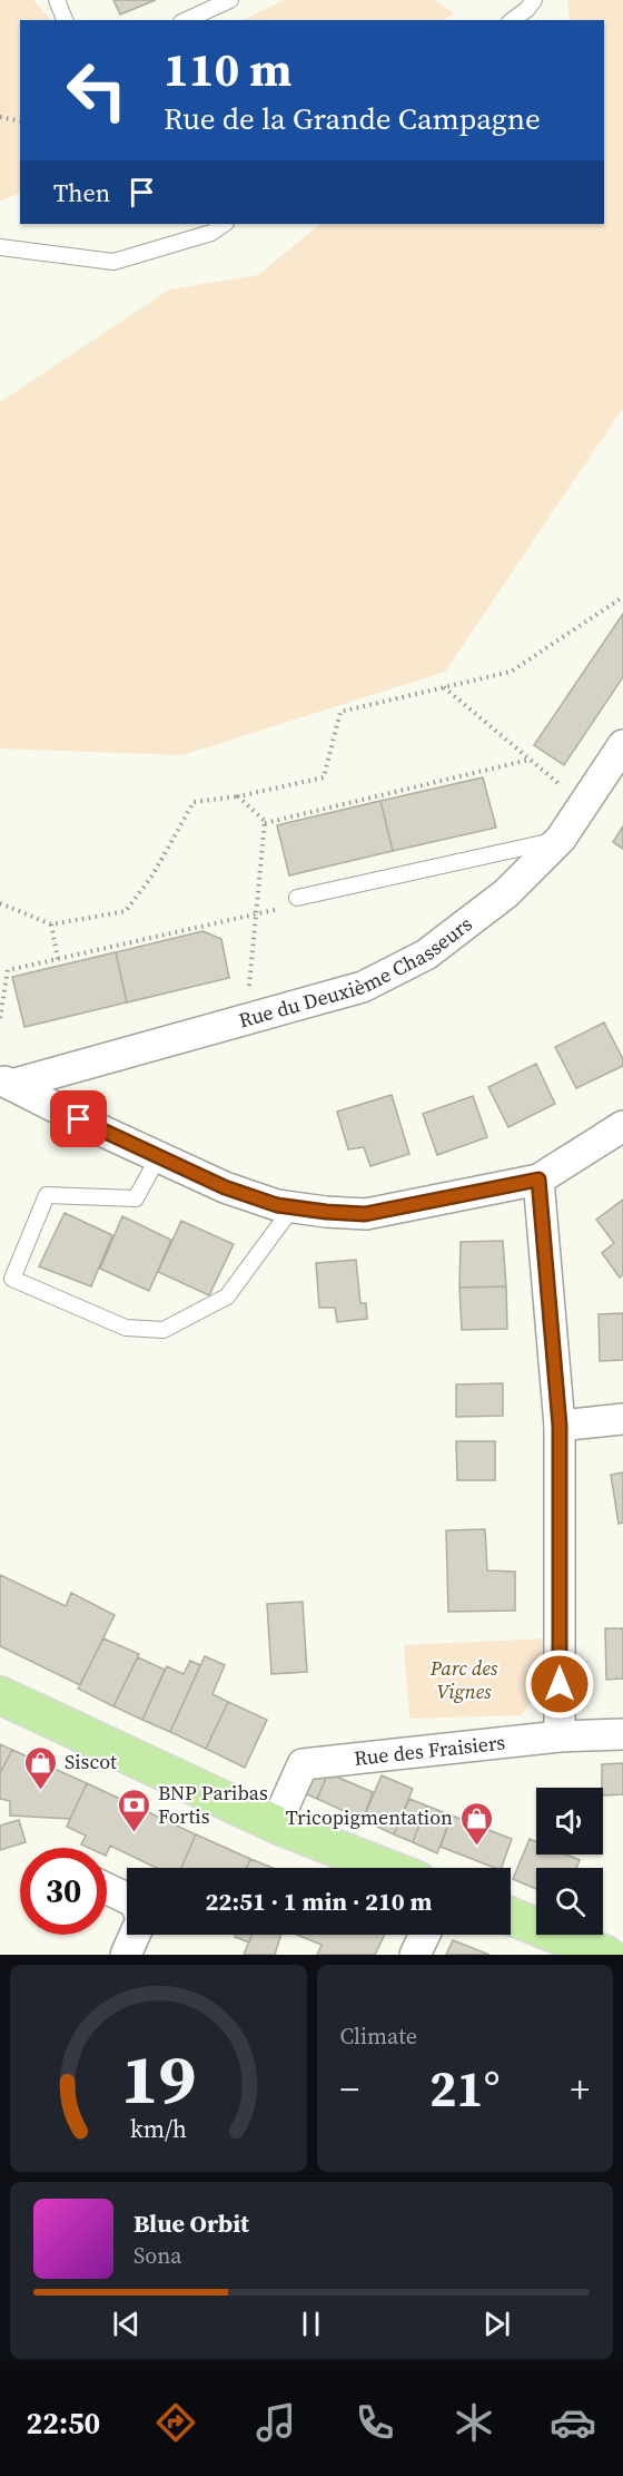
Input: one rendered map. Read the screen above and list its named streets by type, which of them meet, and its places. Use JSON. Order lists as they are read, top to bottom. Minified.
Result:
{"streets":{"street":["Rue du Deuxième Chasseurs","Rue des Fraisiers"]},"parks":["Parc des Vignes"],"places":{"shop":["Siscot","Tricopigmentation"],"bank":["BNP Paribas Fortis"]},"page":{"turn":["110 m","Rue de la Grande Campagne"],"then":"Then","limit":"30","trip":"22:51 · 1 min · 210 m","tile":"Climate","heat":["−","21°","+"],"song":["Blue Orbit","Sona"],"tabs":"22:50","gauge":["19","km/h"]}}
